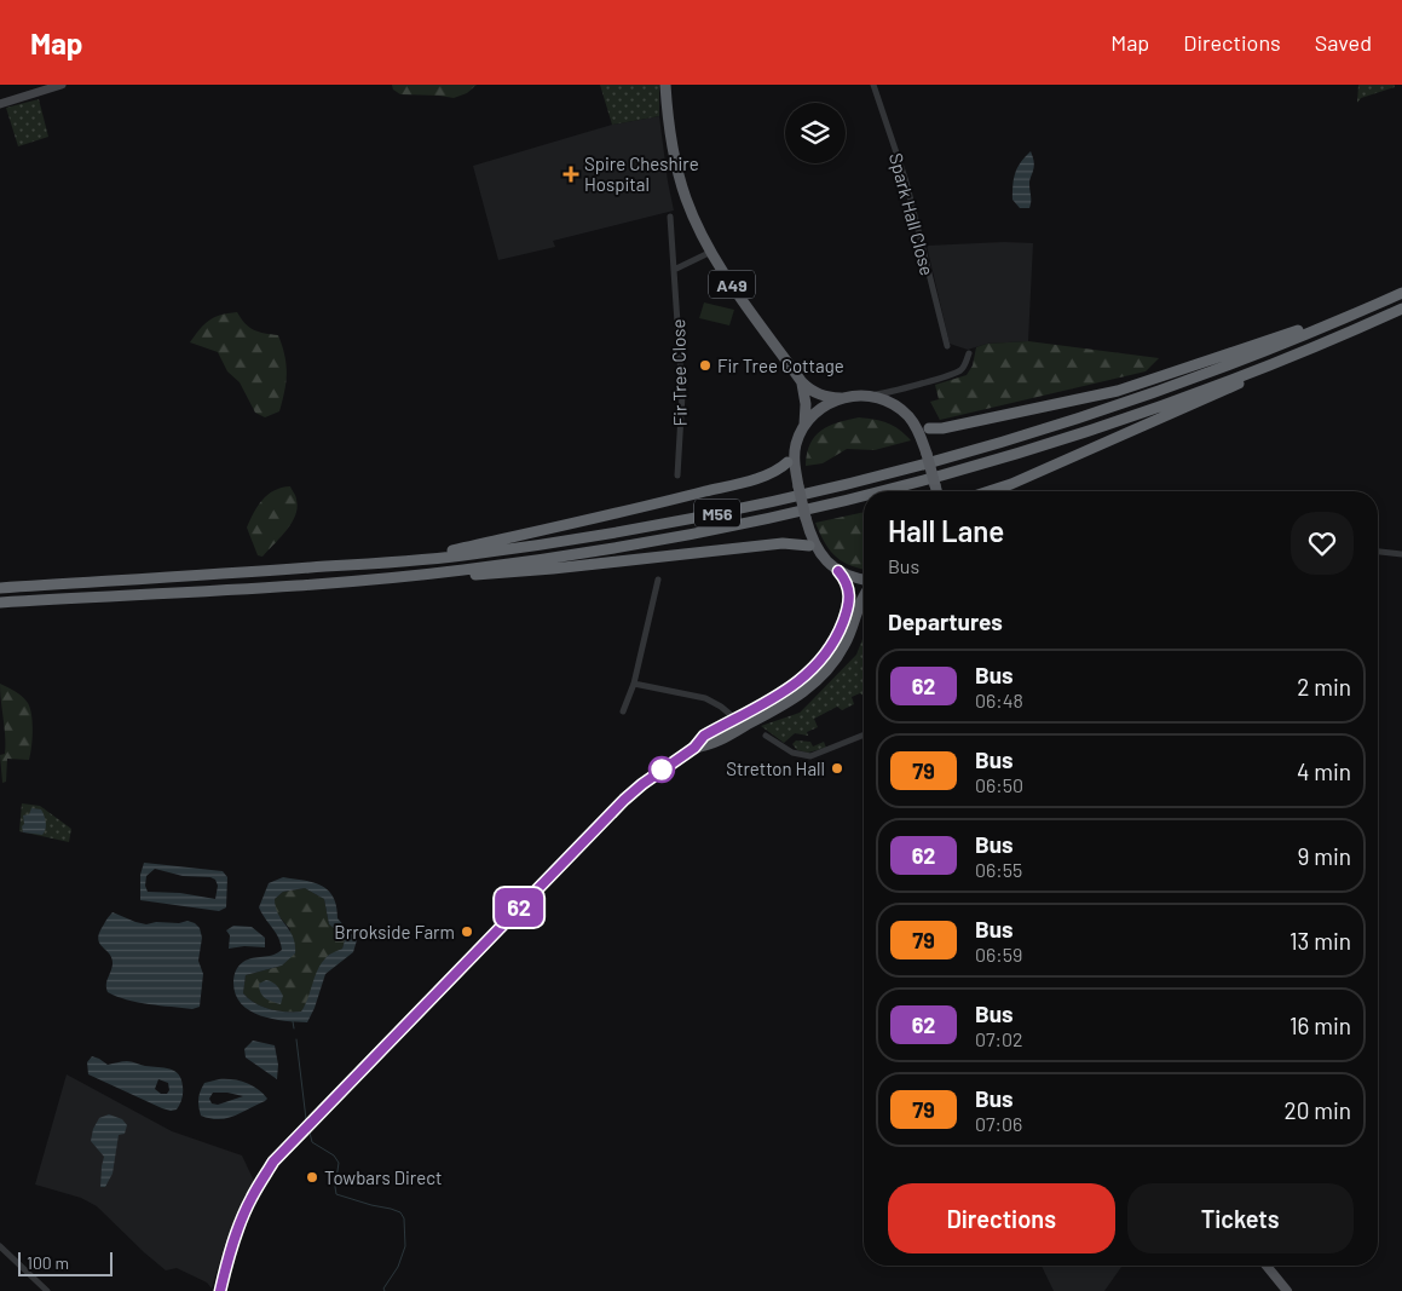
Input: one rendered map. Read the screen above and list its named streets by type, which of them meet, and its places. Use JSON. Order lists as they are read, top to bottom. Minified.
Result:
{"streets":{"highway":["A49","M56"],"street":["Spark Hall Close","Fir Tree Close"]},"places":{"health":["Spire Cheshire Hospital"],"other":["Fir Tree Cottage","Stretton Hall","Brrokside Farm","Towbars Direct"]},"lines":["bus line 62"],"scale_bar":"100 m","page":{"header":"Map","nav":["Map","Directions","Saved"],"on_map":"62","heading":[["Hall Lane","Bus"],"Departures"],"list":[{"mark":"62","name":"Bus","note":"06:48","value":"2 min"},{"mark":"79","name":"Bus","note":"06:50","value":"4 min"},{"mark":"62","name":"Bus","note":"06:55","value":"9 min"},{"mark":"79","name":"Bus","note":"06:59","value":"13 min"},{"mark":"62","name":"Bus","note":"07:02","value":"16 min"},{"mark":"79","name":"Bus","note":"07:06","value":"20 min"}],"buttons":["Directions","Tickets"],"scale":"100 m"}}
